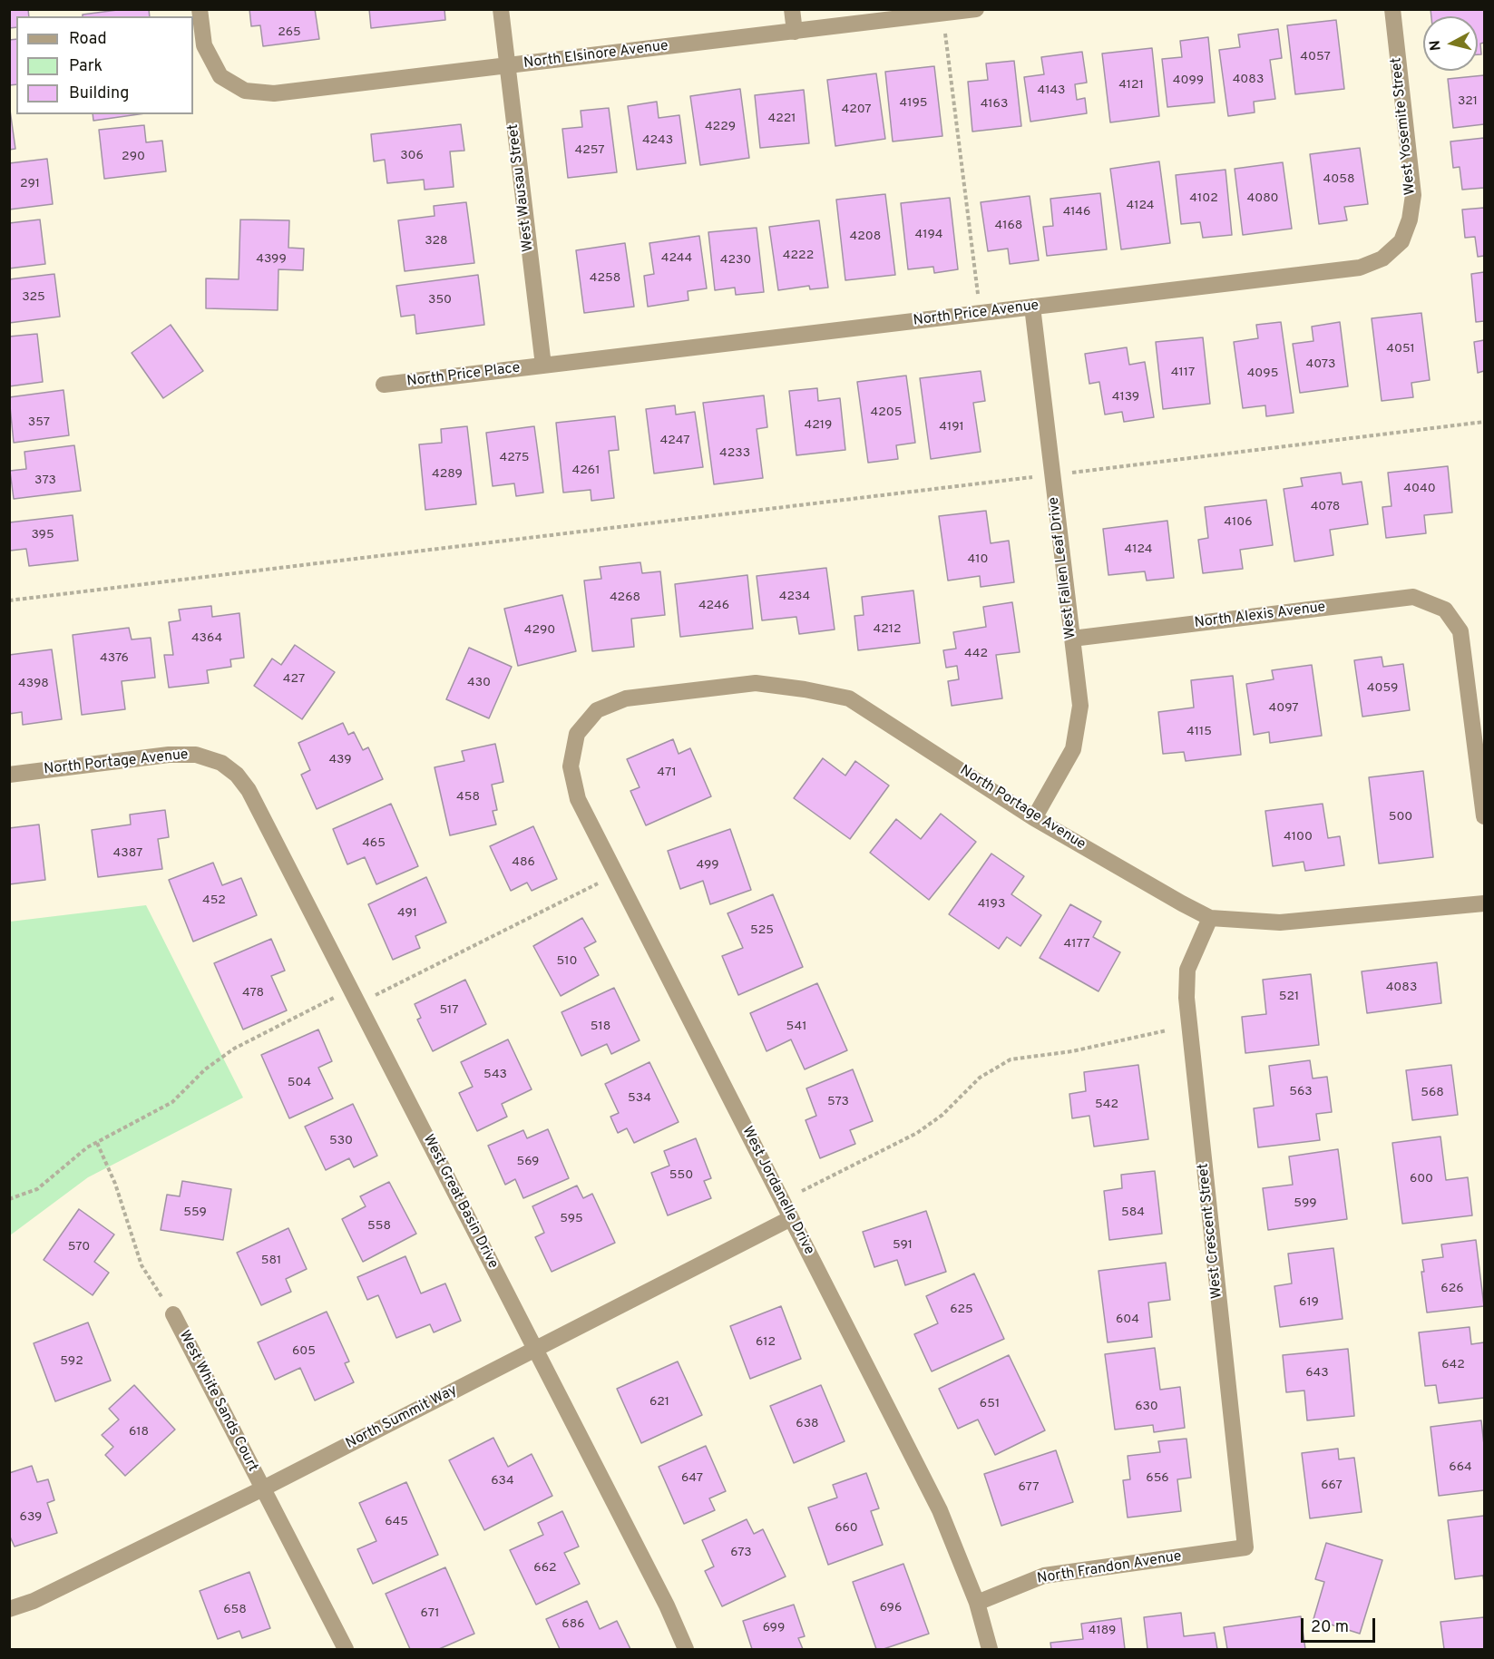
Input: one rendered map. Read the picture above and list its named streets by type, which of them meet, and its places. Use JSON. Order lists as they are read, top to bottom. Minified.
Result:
{"streets":{"street":["North Elsinore Avenue","West Yosemite Street","West Wausau Street","North Price Avenue","North Price Place","West Fallen Leaf Drive","North Alexis Avenue","North Portage Avenue","West Jordanelle Drive","West Great Basin Drive","West Crescent Street","West White Sands Court","North Summit Way","North Frandon Avenue"]},"crossings":[["North Elsinore Avenue","West Wausau Street"],["West Yosemite Street","North Price Avenue"],["West Wausau Street","North Price Avenue"],["West Wausau Street","North Price Place"],["North Price Avenue","North Price Place"],["North Price Avenue","West Fallen Leaf Drive"],["West Fallen Leaf Drive","North Alexis Avenue"],["West Fallen Leaf Drive","North Portage Avenue"],["North Portage Avenue","West Jordanelle Drive"],["North Portage Avenue","West Great Basin Drive"],["North Portage Avenue","West Crescent Street"],["West Jordanelle Drive","North Summit Way"],["West Jordanelle Drive","North Frandon Avenue"],["West Great Basin Drive","North Summit Way"],["West Crescent Street","North Frandon Avenue"],["West White Sands Court","North Summit Way"]],"house_numbers":["265","4057","4083","4099","4121","4143","321","4195","4163","4207","4221","4229","4243","4257","306","290","4058","291","4102","4080","4124","4146","4168","4194","4208","328","4222","4244","4399","4230","4258","325","350","4051","4073","4117","4095","4139","4205","357","4219","4191","4247","4233","4275","4261","4289","373","4040","4078","4106","395","4124","410","4234","4268","4246","4212","4290","4364","442","4376","427","430","4398","4059","4097","4115","439","471","458","500","4100","465","4387","486","499","452","4193","491","525","4177","510","4083","478","521","517","518","541","543","504","563","568","534","573","542","530","569","550","600","599","559","584","595","558","591","570","581","626","619","625","604","612","605","592","642","643","621","651","630","638","618","664","647","656","634","667","677","639","645","660","673","662","696","658","671","686","699","4189"],"legend":["Road","Park","Building"],"scale_bar":"20 m","north":"left"}
